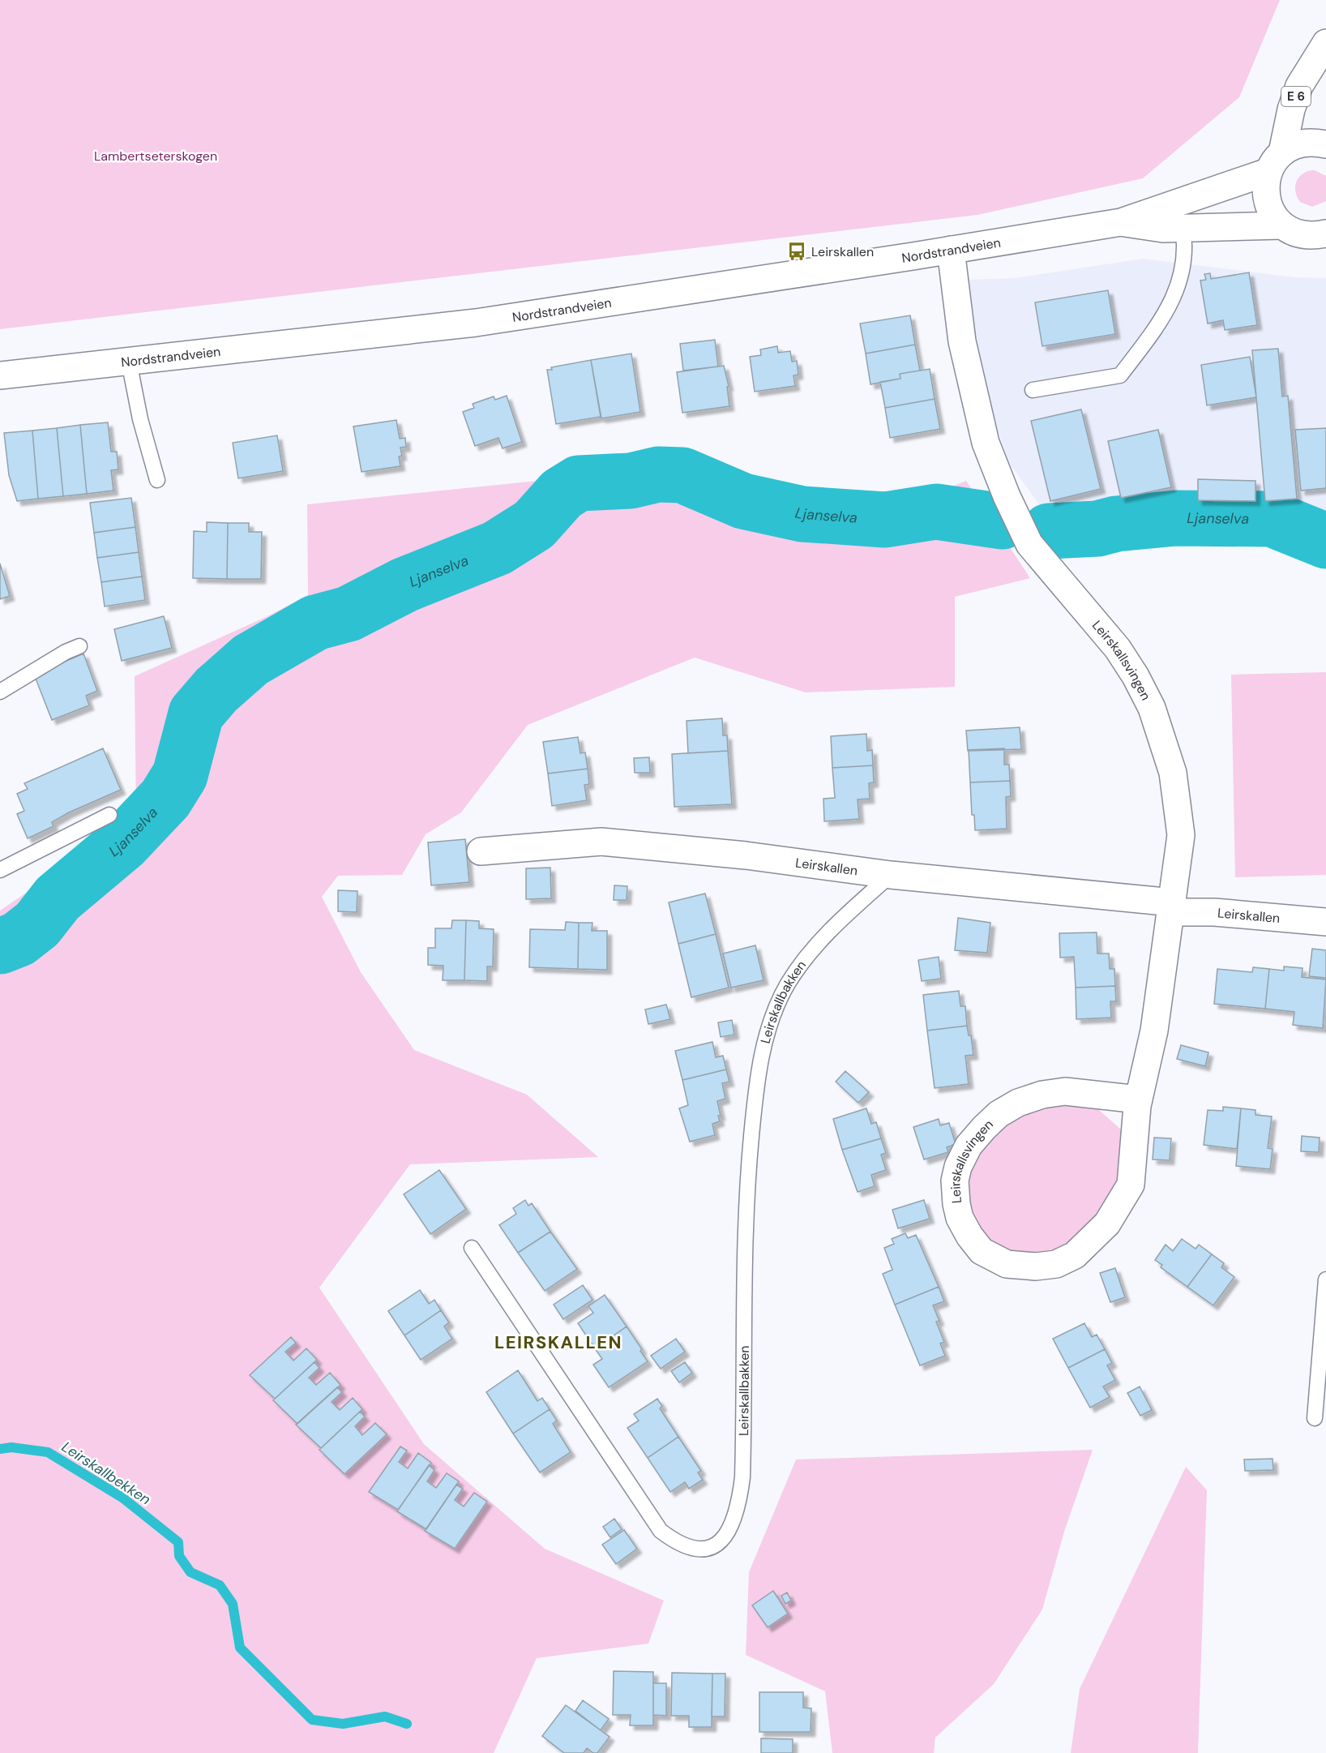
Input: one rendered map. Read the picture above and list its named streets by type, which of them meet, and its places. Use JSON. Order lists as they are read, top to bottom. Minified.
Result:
{"streets":{"main road":["E 6","Nordstrandveien","Leirskallsvingen","Leirskallen"],"lane":["Leirskallbakken"]},"crossings":[["E 6","Nordstrandveien"],["Nordstrandveien","Leirskallsvingen"],["Leirskallsvingen","Leirskallen"],["Leirskallen","Leirskallbakken"]],"districts":["LEIRSKALLEN"],"water":["Ljanselva","Leirskallbekken"],"parks":["Lambertseterskogen"],"places":{"bus stop":["Leirskallen"]}}
